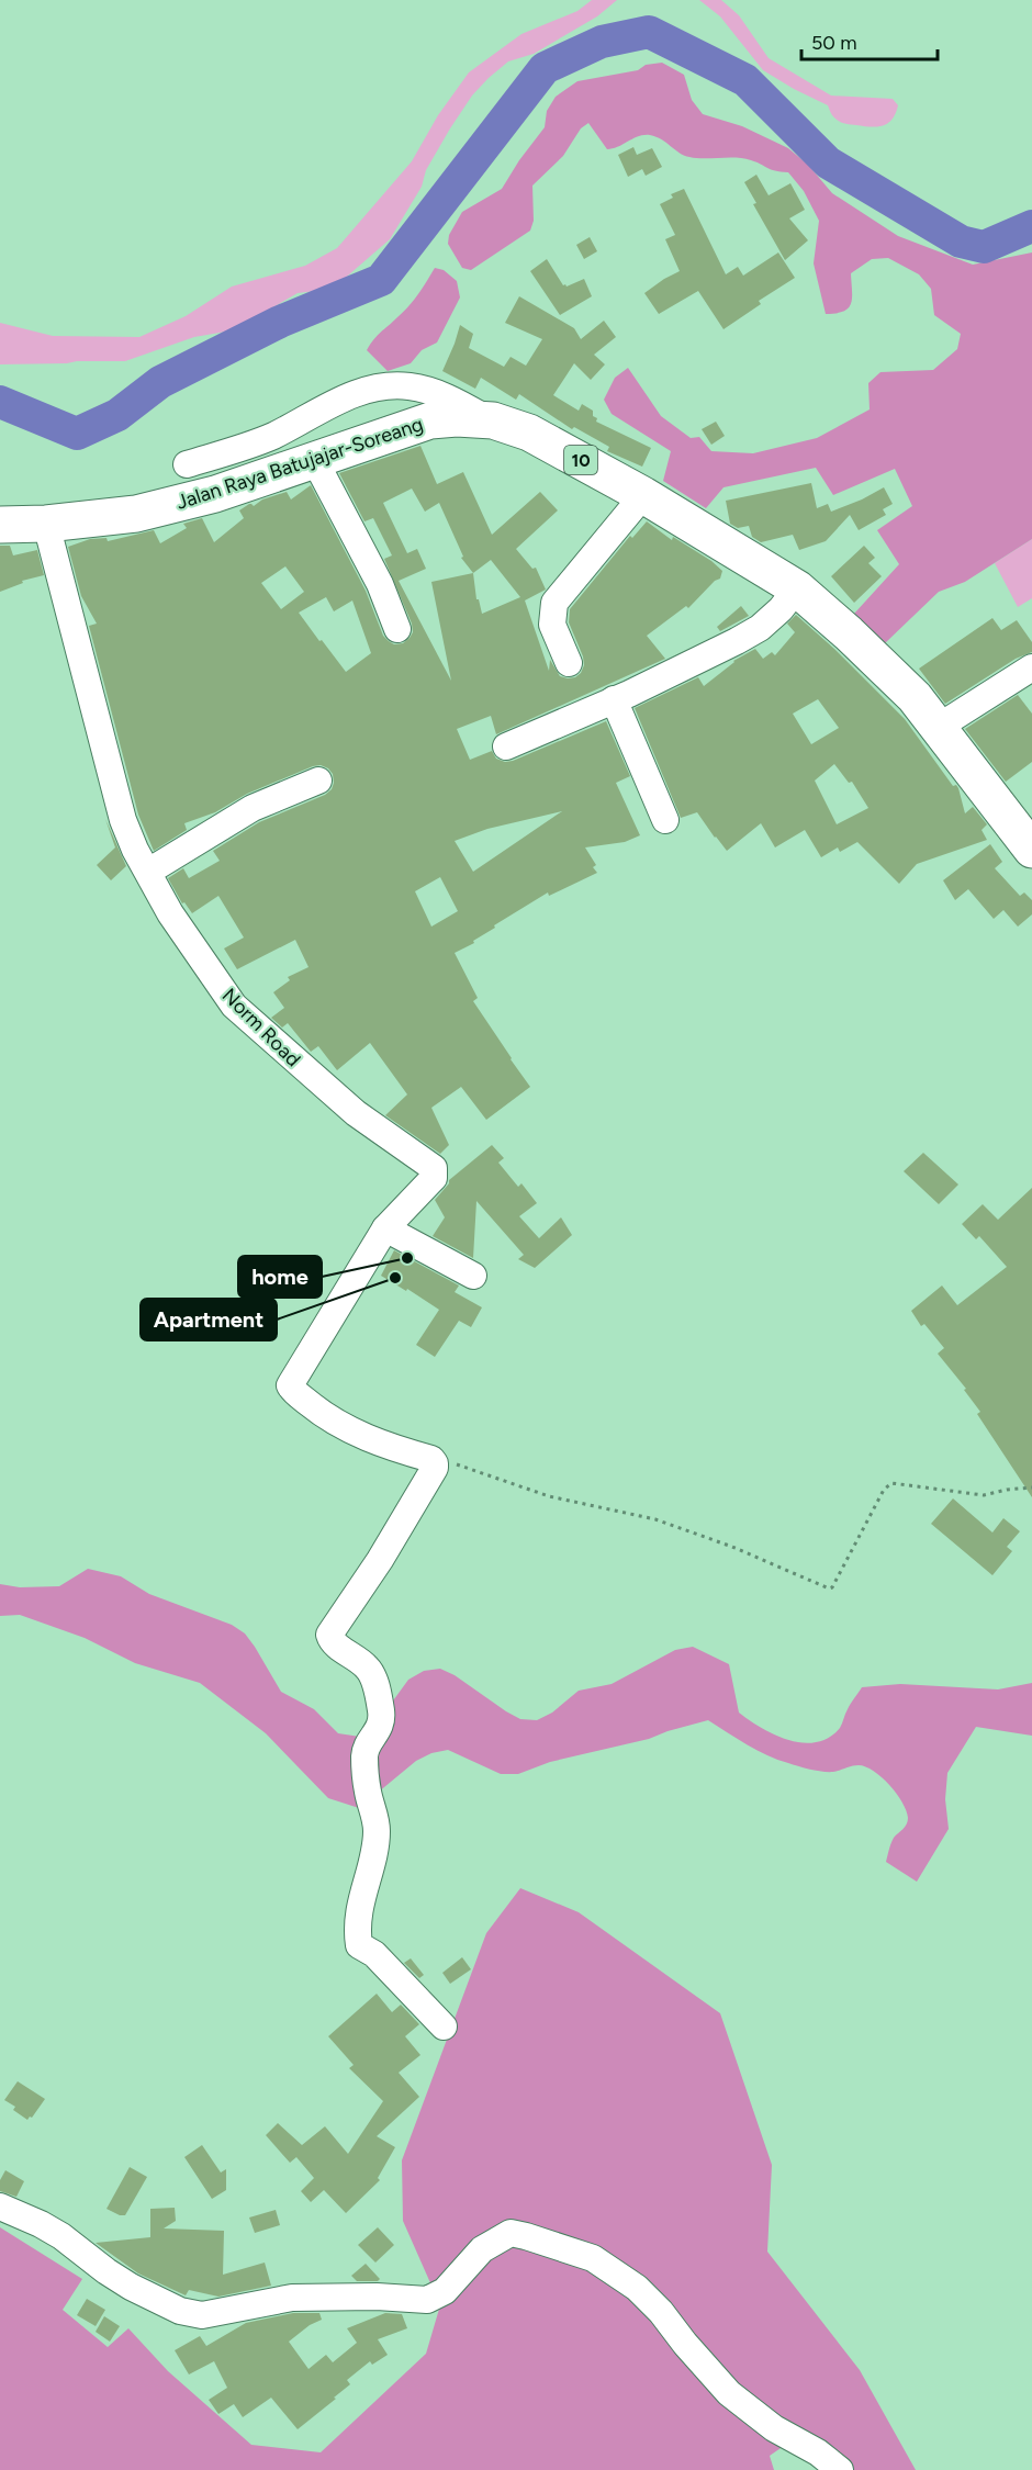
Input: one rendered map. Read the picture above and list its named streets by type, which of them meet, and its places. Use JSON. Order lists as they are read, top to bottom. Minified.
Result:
{"streets":{"highway":["10","Jalan Raya Batujajar-Soreang"],"street":["Norm Road"]},"crossings":[["Jalan Raya Batujajar-Soreang","Norm Road"]],"places":["home","Apartment"],"scale_bar":"50 m"}
